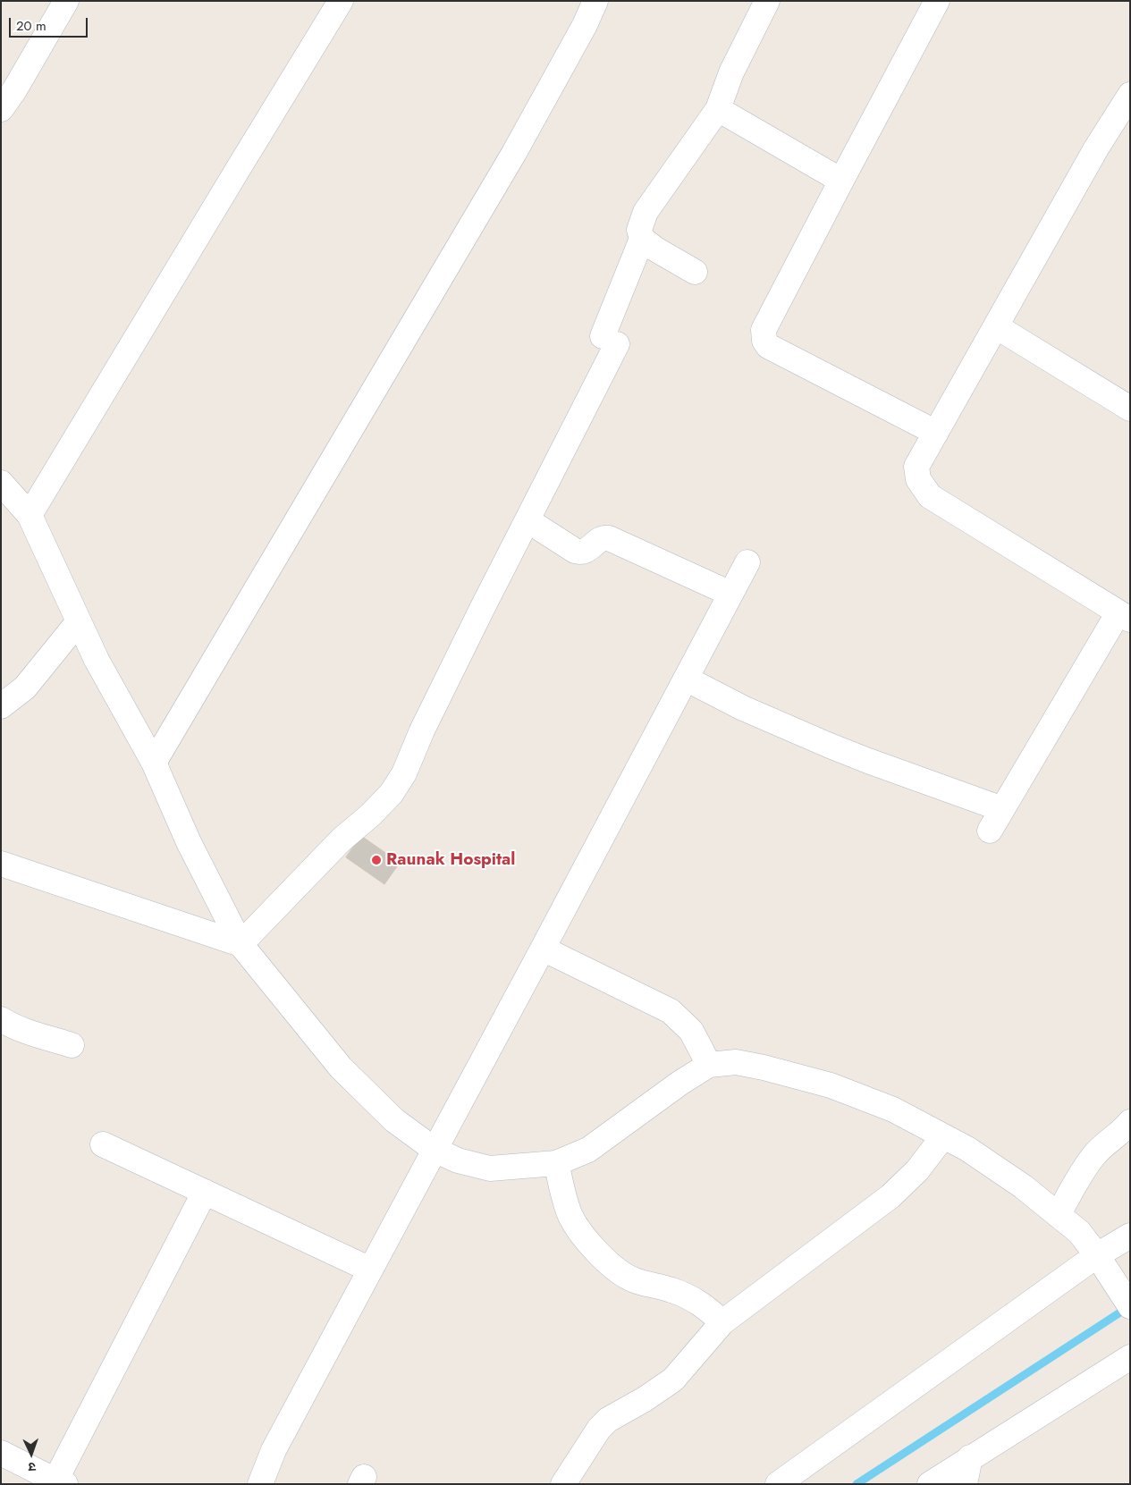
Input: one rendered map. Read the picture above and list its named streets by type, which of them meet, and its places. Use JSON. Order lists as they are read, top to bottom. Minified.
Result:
{"places":["Raunak Hospital"],"scale_bar":"20 m","north":"bottom"}
